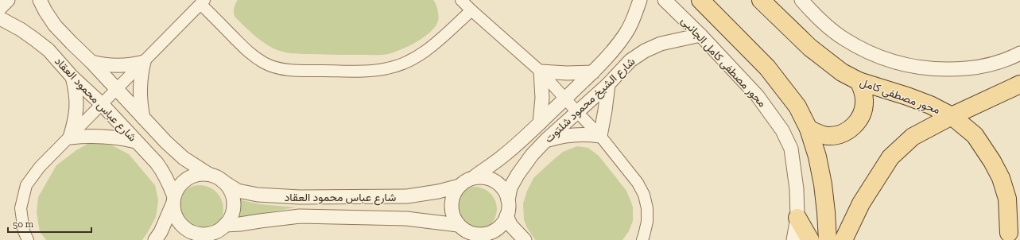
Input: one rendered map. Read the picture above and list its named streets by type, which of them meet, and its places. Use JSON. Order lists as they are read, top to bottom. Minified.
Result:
{"streets":{"main road":["محور مصطفى كامل"],"street":["محور مصطفى كامل الجانبى","شارع عباس محمود العقاد","شارع الشيخ محمود شلتوت"]},"crossings":[["محور مصطفى كامل الجانبى","شارع الشيخ محمود شلتوت"],["شارع عباس محمود العقاد","شارع الشيخ محمود شلتوت"]],"scale_bar":"50 m"}
